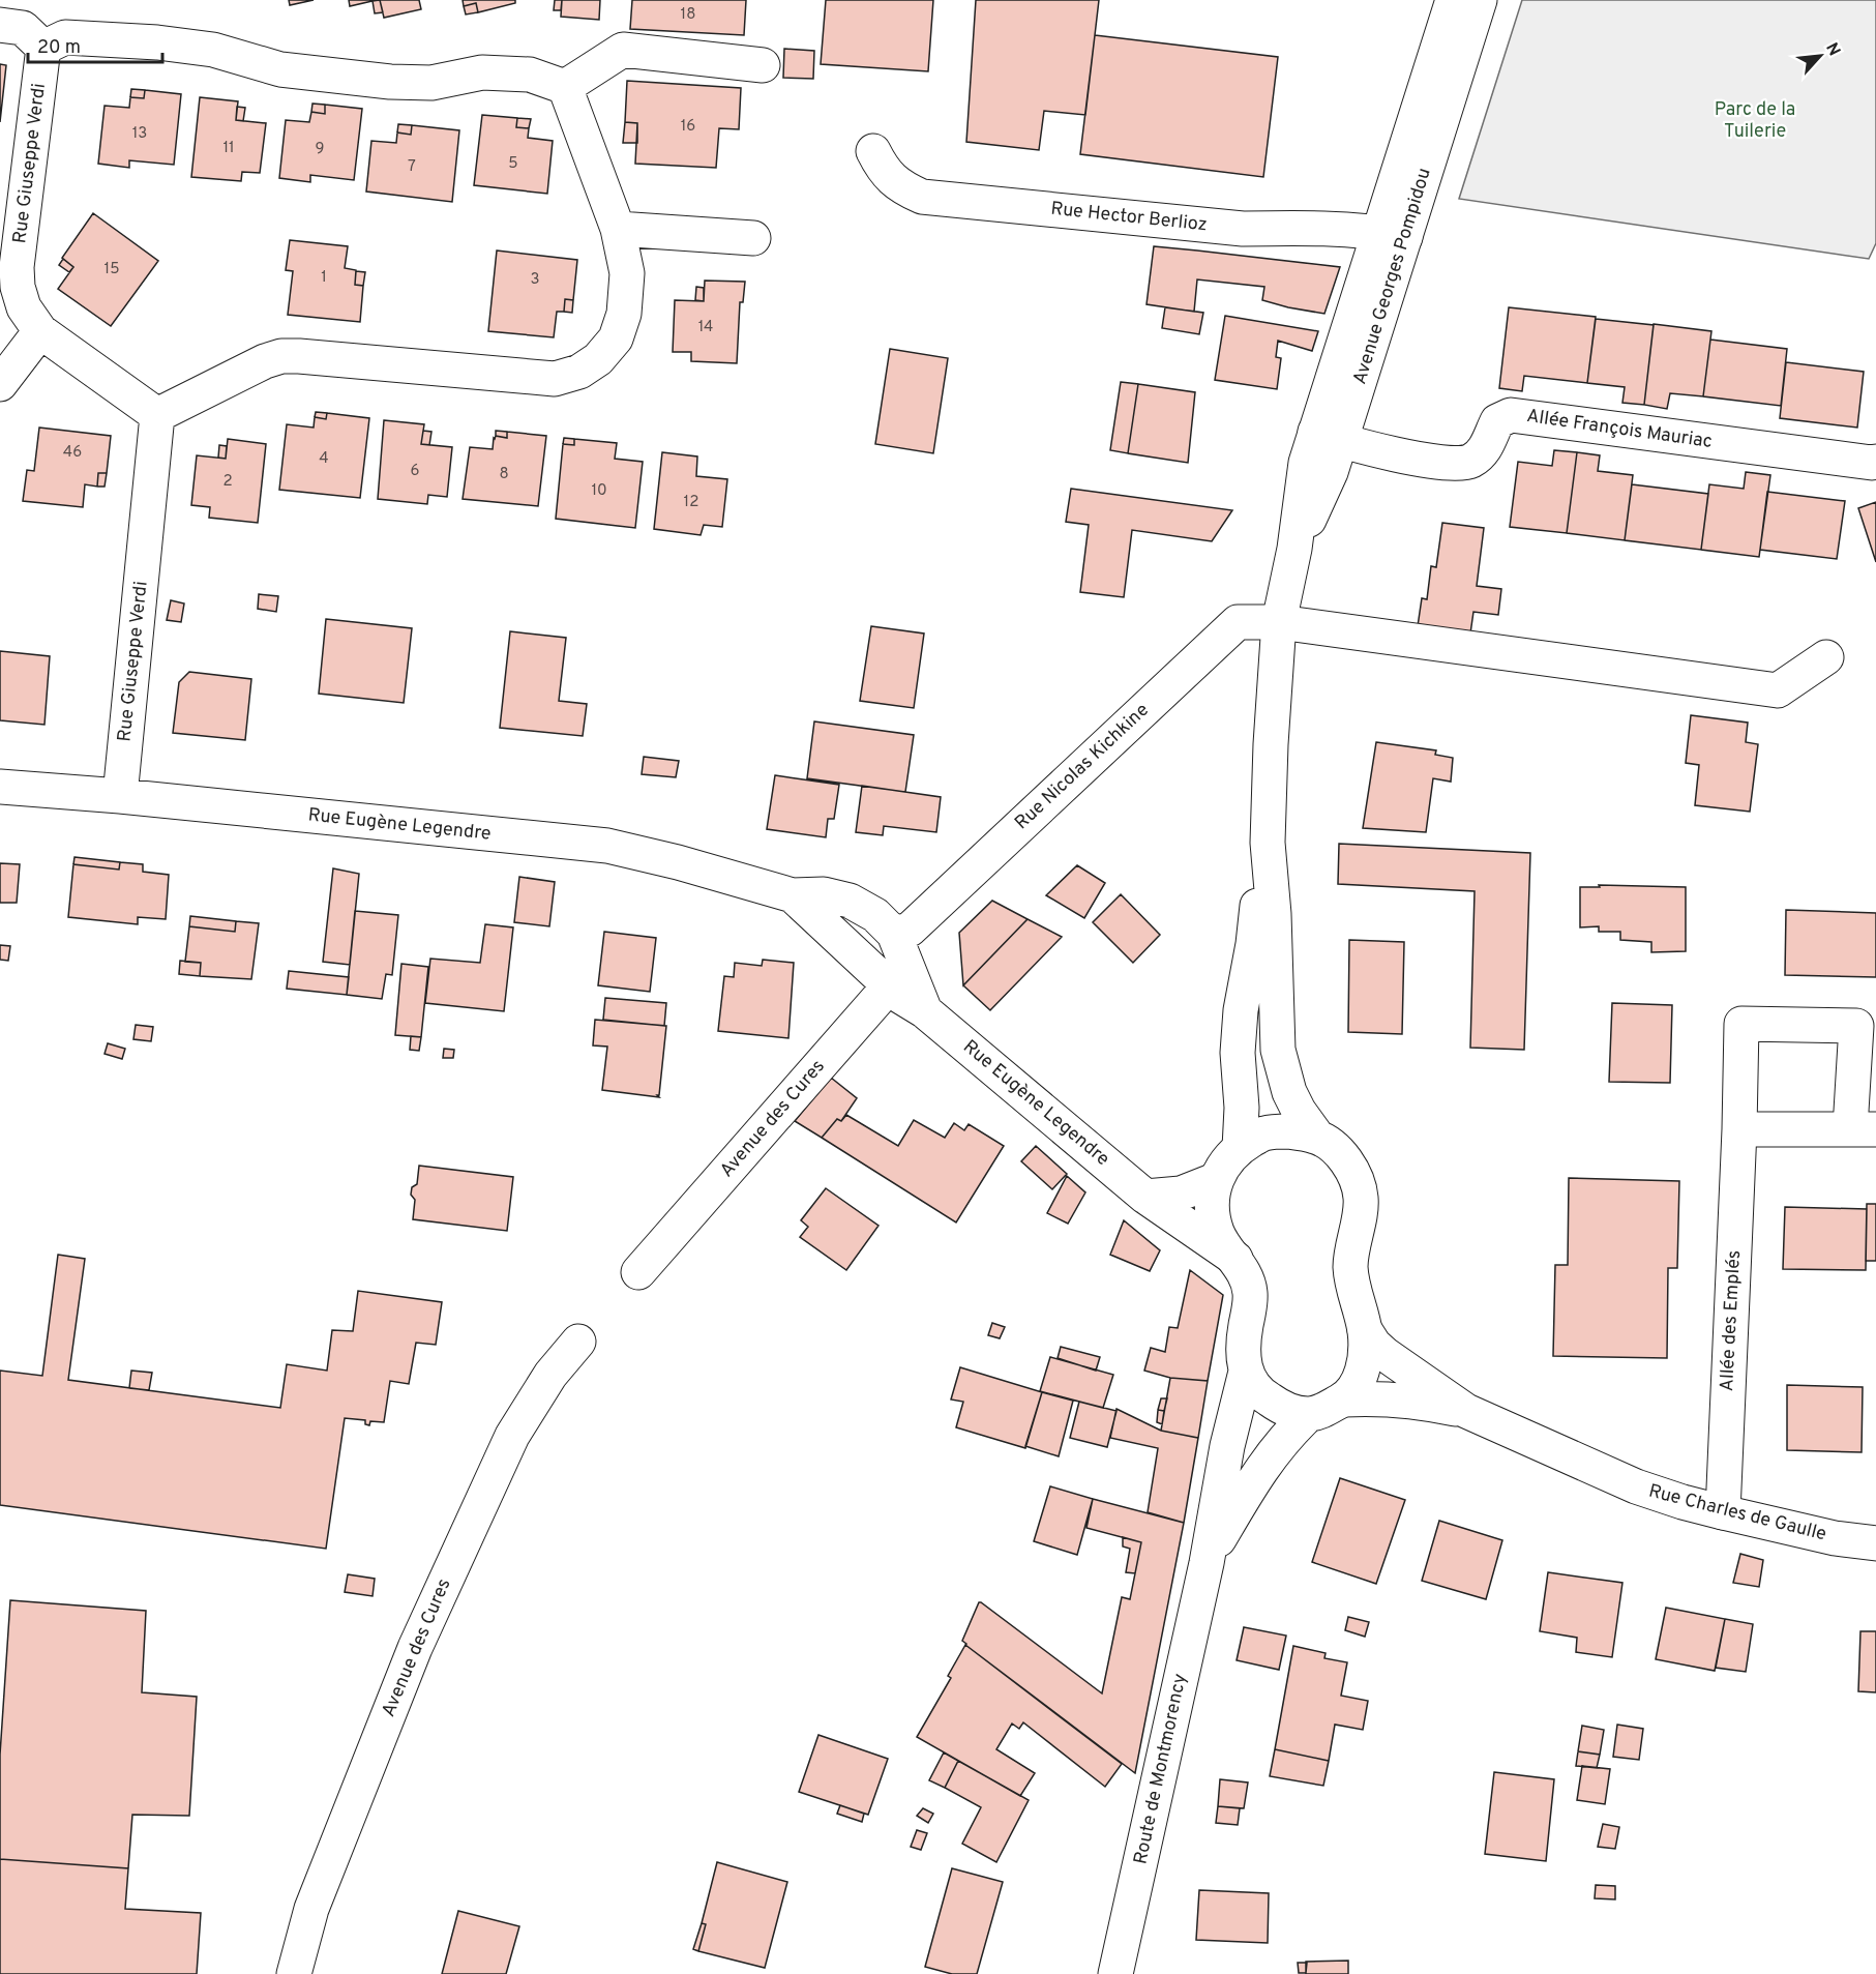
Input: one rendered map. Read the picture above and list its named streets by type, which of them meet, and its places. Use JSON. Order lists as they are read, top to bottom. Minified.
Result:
{"streets":{"street":["Rue Giuseppe Verdi","Rue Hector Berlioz","Avenue Georges Pompidou","Allée François Mauriac","Rue Nicolas Kichkine","Rue Eugène Legendre","Avenue des Cures","Allée des Emplés","Rue Charles de Gaulle","Route de Montmorency"]},"crossings":[["Rue Giuseppe Verdi","Rue Eugène Legendre"],["Rue Hector Berlioz","Avenue Georges Pompidou"],["Avenue Georges Pompidou","Allée François Mauriac"],["Avenue Georges Pompidou","Rue Nicolas Kichkine"],["Rue Nicolas Kichkine","Rue Eugène Legendre"],["Rue Eugène Legendre","Avenue des Cures"],["Rue Eugène Legendre","Route de Montmorency"],["Allée des Emplés","Rue Charles de Gaulle"]],"parks":["Parc de la Tuilerie"],"house_numbers":["18","16","13","11","9","5","7","15","1","3","14","46","4","6","8","2","10","12"],"scale_bar":"20 m","north":"top right"}
